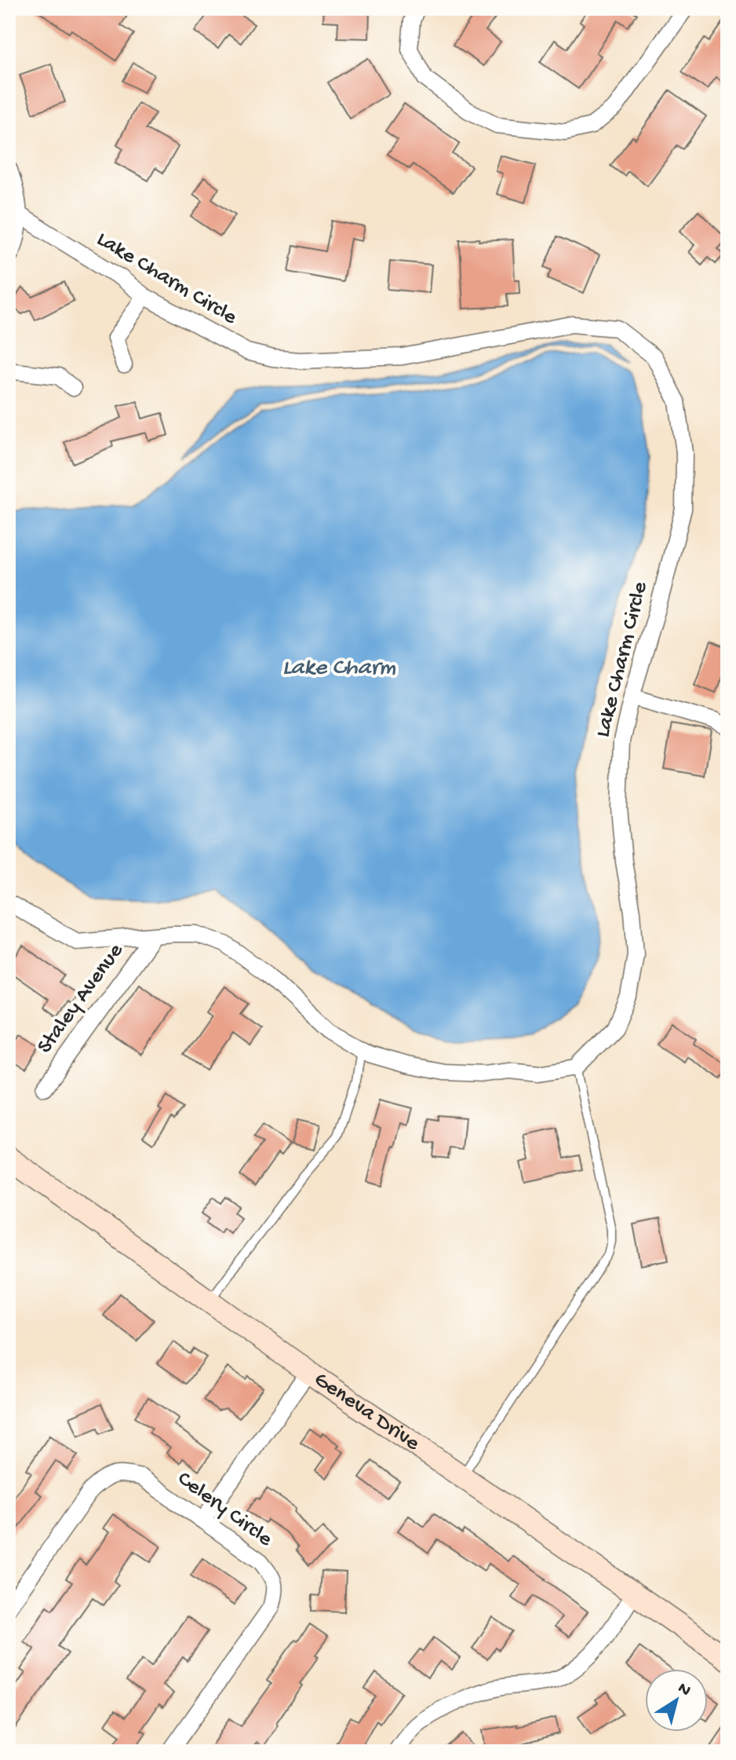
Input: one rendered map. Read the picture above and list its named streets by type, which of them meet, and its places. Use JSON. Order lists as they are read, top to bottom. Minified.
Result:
{"streets":{"main road":["Geneva Drive"],"street":["Lake Charm Circle","Staley Avenue","Celery Circle"]},"water":["Lake Charm"],"north":"top right"}
